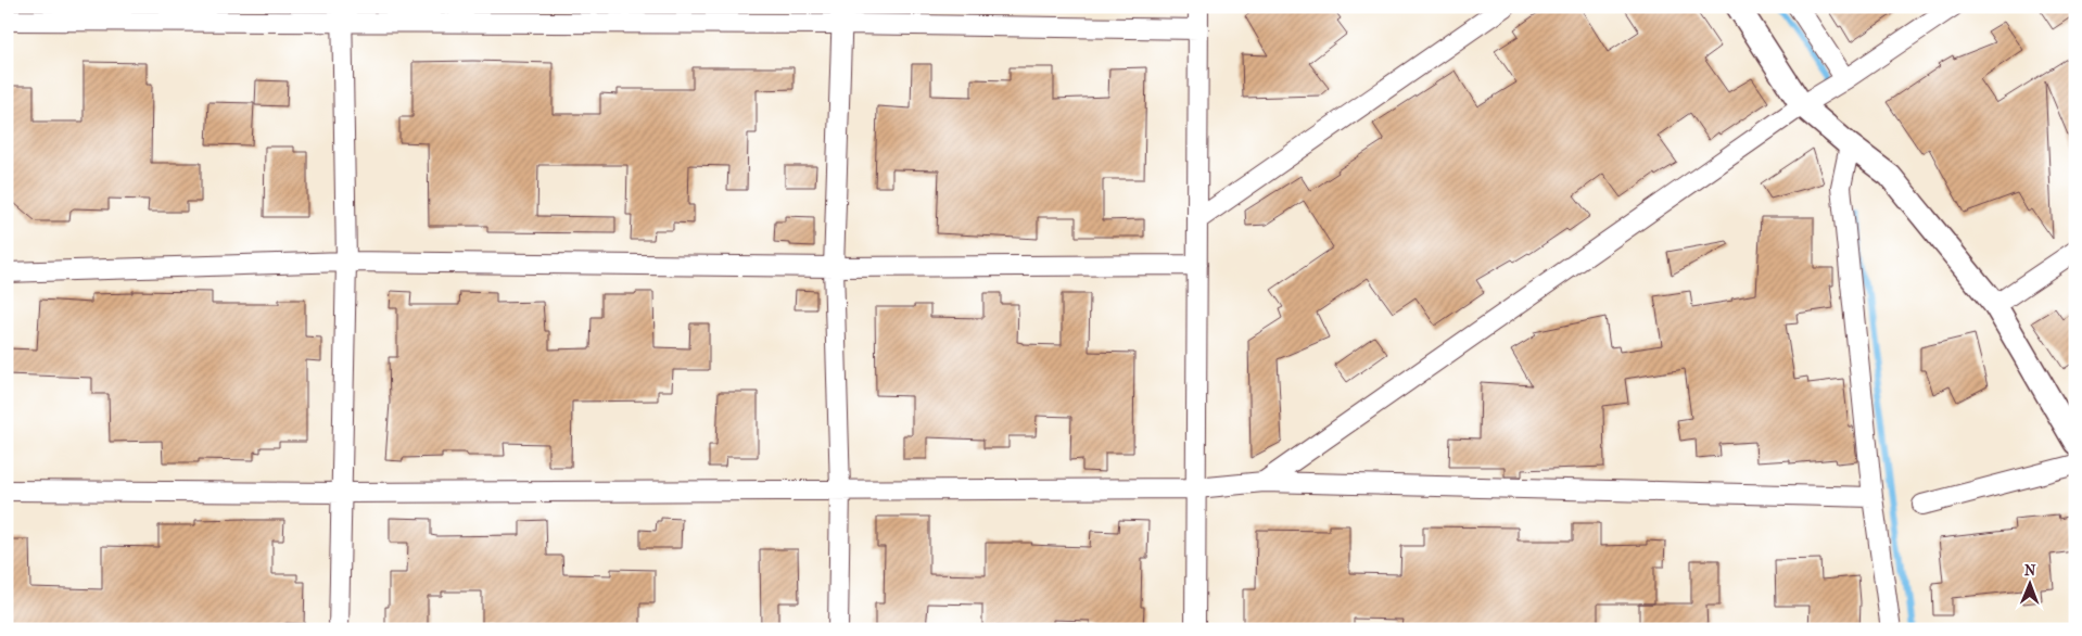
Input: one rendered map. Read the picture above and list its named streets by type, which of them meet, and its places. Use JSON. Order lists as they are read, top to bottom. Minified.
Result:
{"north":"top"}
